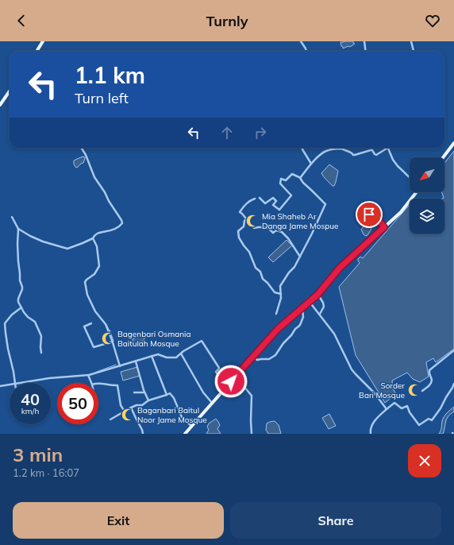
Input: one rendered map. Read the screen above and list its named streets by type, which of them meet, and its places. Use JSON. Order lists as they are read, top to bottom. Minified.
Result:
{"places":{"mosque":["Mia Shaheb Ar Danga Jame Mospue","Bagenbari Osmania Baitulah Mosque","Sorder Bari Mosque","Baganbari Baitul Noor Jame Mosque"]},"north":"bottom left","page":{"header":"Turnly","turn":["1.1 km","Turn left"],"speed":"40 km/h","limit":"50","heading":["3 min","1.2 km · 16:07"],"buttons":["Exit","Share"]}}
